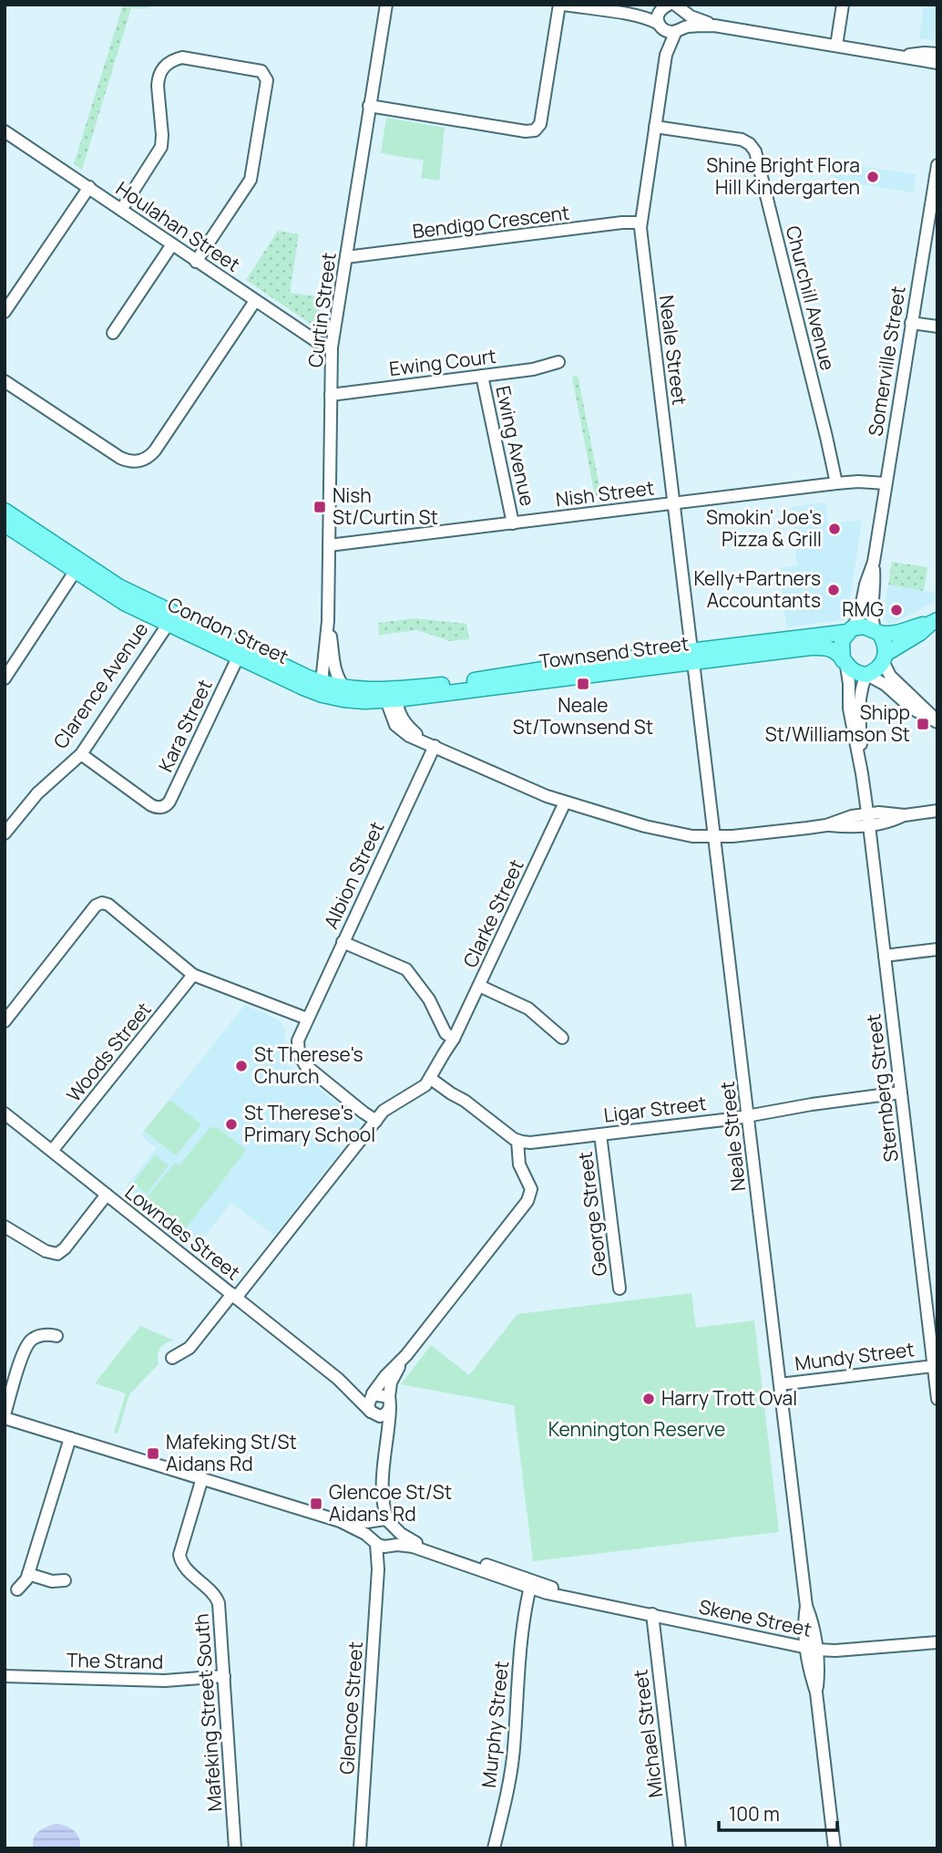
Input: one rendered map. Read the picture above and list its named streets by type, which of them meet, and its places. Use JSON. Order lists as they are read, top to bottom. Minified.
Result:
{"streets":{"main road":["Condon Street","Townsend Street"],"street":["Bendigo Crescent","Houlahan Street","Churchill Avenue","Curtin Street","Neale Street","Somerville Street","Ewing Court","Ewing Avenue","Nish Street","Clarence Avenue","Kara Street","Albion Street","Clarke Street","Woods Street","Sternberg Street","Ligar Street","George Street","Lowndes Street","Mundy Street","Skene Street","The Strand","Glencoe Street","Mafeking Street South","Murphy Street","Michael Street"]},"crossings":[["Bendigo Crescent","Curtin Street"],["Bendigo Crescent","Neale Street"],["Houlahan Street","Curtin Street"],["Churchill Avenue","Neale Street"],["Churchill Avenue","Nish Street"],["Curtin Street","Ewing Court"],["Curtin Street","Nish Street"],["Curtin Street","Condon Street"],["Neale Street","Nish Street"],["Neale Street","Townsend Street"],["Neale Street","Ligar Street"],["Neale Street","Mundy Street"],["Neale Street","Skene Street"],["Somerville Street","Nish Street"],["Somerville Street","Townsend Street"],["Somerville Street","Sternberg Street"],["Ewing Court","Ewing Avenue"],["Ewing Avenue","Nish Street"],["Condon Street","Townsend Street"],["Condon Street","Clarence Avenue"],["Condon Street","Kara Street"],["Townsend Street","Sternberg Street"],["Clarence Avenue","Kara Street"],["Albion Street","Clarke Street"],["Woods Street","Lowndes Street"],["Sternberg Street","Ligar Street"],["Sternberg Street","Mundy Street"],["Ligar Street","George Street"],["Skene Street","Murphy Street"],["Skene Street","Michael Street"],["The Strand","Mafeking Street South"]],"parks":["Kennington Reserve"],"places":{"other":["Shine Bright Flora Hill Kindergarten","Smokin' Joe's Pizza & Grill","Kelly+Partners Accountants","RMG","St Therese's Church","St Therese's Primary School","Harry Trott Oval"],"transit":["Nish St/Curtin St","Neale St/Townsend St","Shipp St/Williamson St","Mafeking St/St Aidans Rd","Glencoe St/St Aidans Rd"]},"scale_bar":"100 m"}
